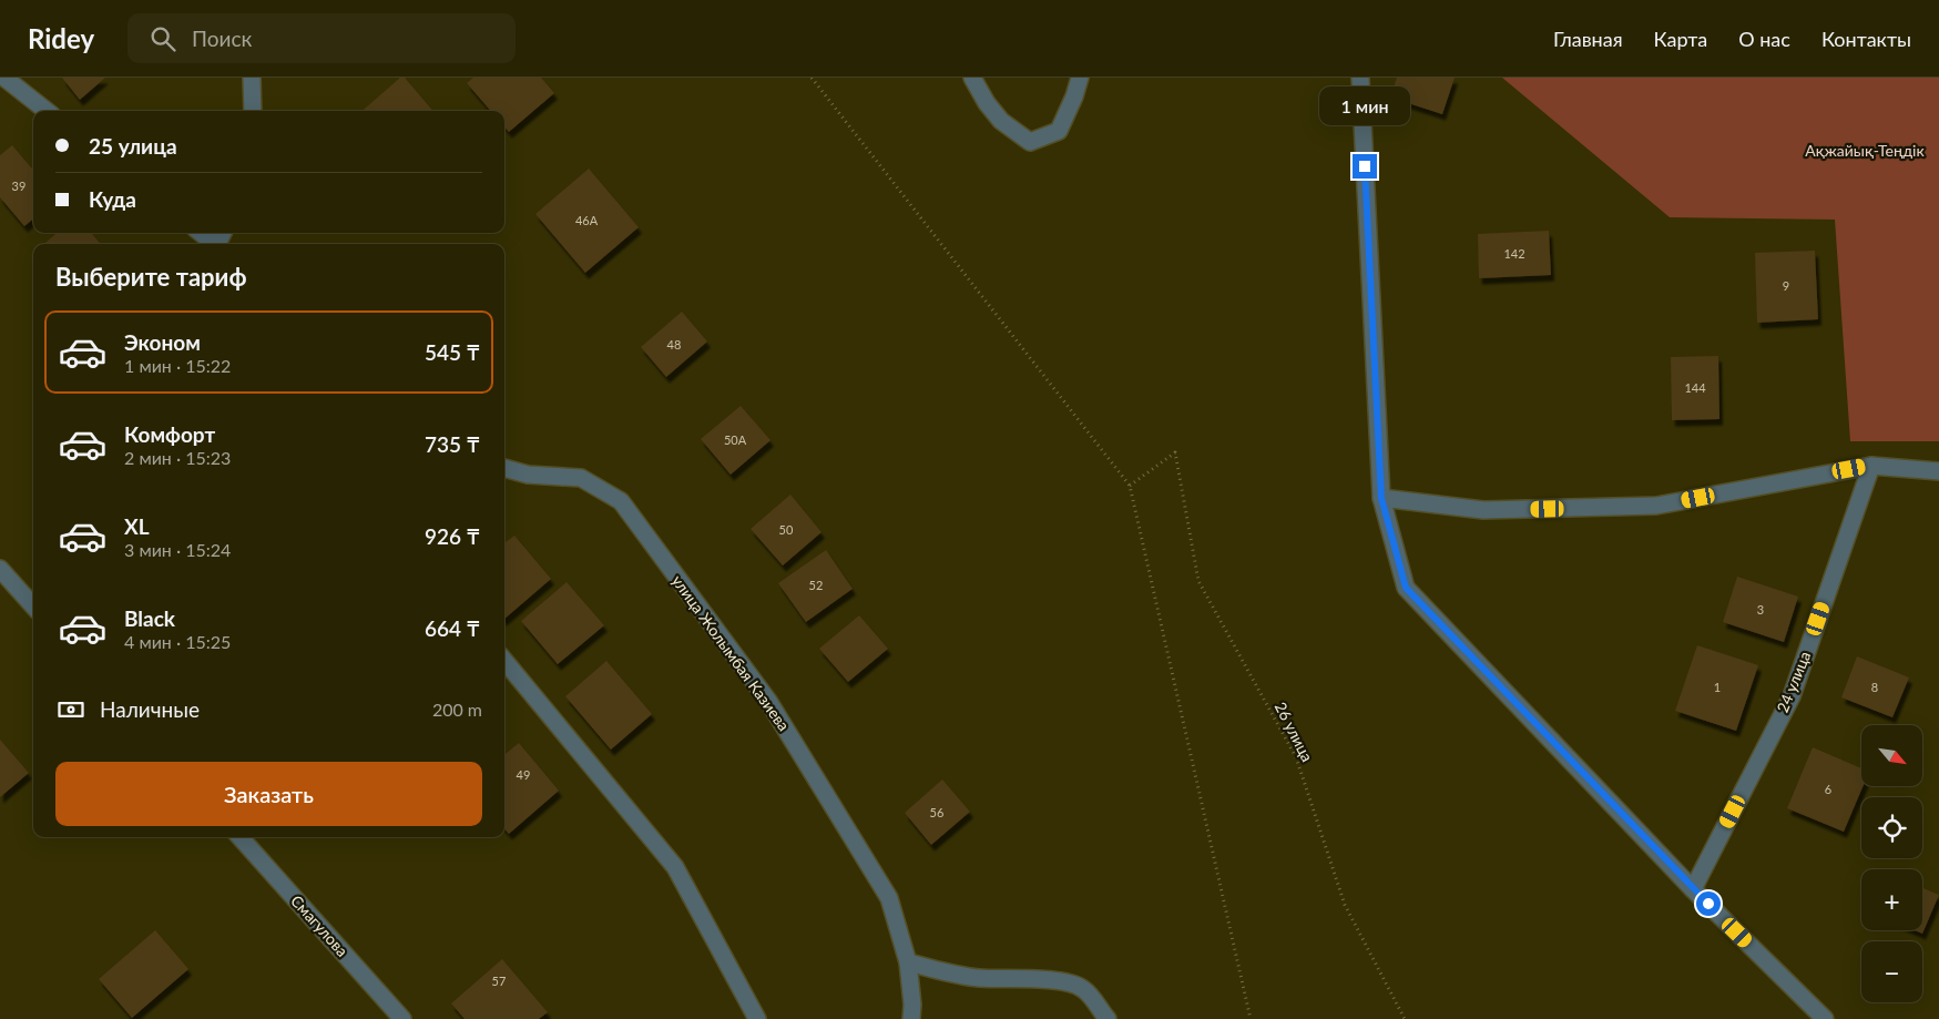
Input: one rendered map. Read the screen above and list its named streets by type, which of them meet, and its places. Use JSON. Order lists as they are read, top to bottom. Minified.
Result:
{"streets":{"street":["улица Жолымбая Казиева","24 улица","Смагулова"],"path":["26 улица"]},"parks":["Ақжайық-Теңдік"],"house_numbers":["39","46А","142","9","48","144","50А","50","52","3","1","8","49","6","56","57"],"north":"bottom right","page":{"header":"Ridey","search":"Поиск","nav":["Главная","Карта","О нас","Контакты"],"bubble":"1 мин","banner":["25 улица","Куда"],"heading":"Выберите тариф","list":[{"name":"Эконом","note":"1 мин · 15:22","value":"545 ₸"},{"name":"Комфорт","note":"2 мин · 15:23","value":"735 ₸"},{"name":"XL","note":"3 мин · 15:24","value":"926 ₸"},{"name":"Black","note":"4 мин · 15:25","value":"664 ₸"}],"pay":["Наличные","200 m"],"map_buttons":["+","−"],"buttons":"Заказать"}}
